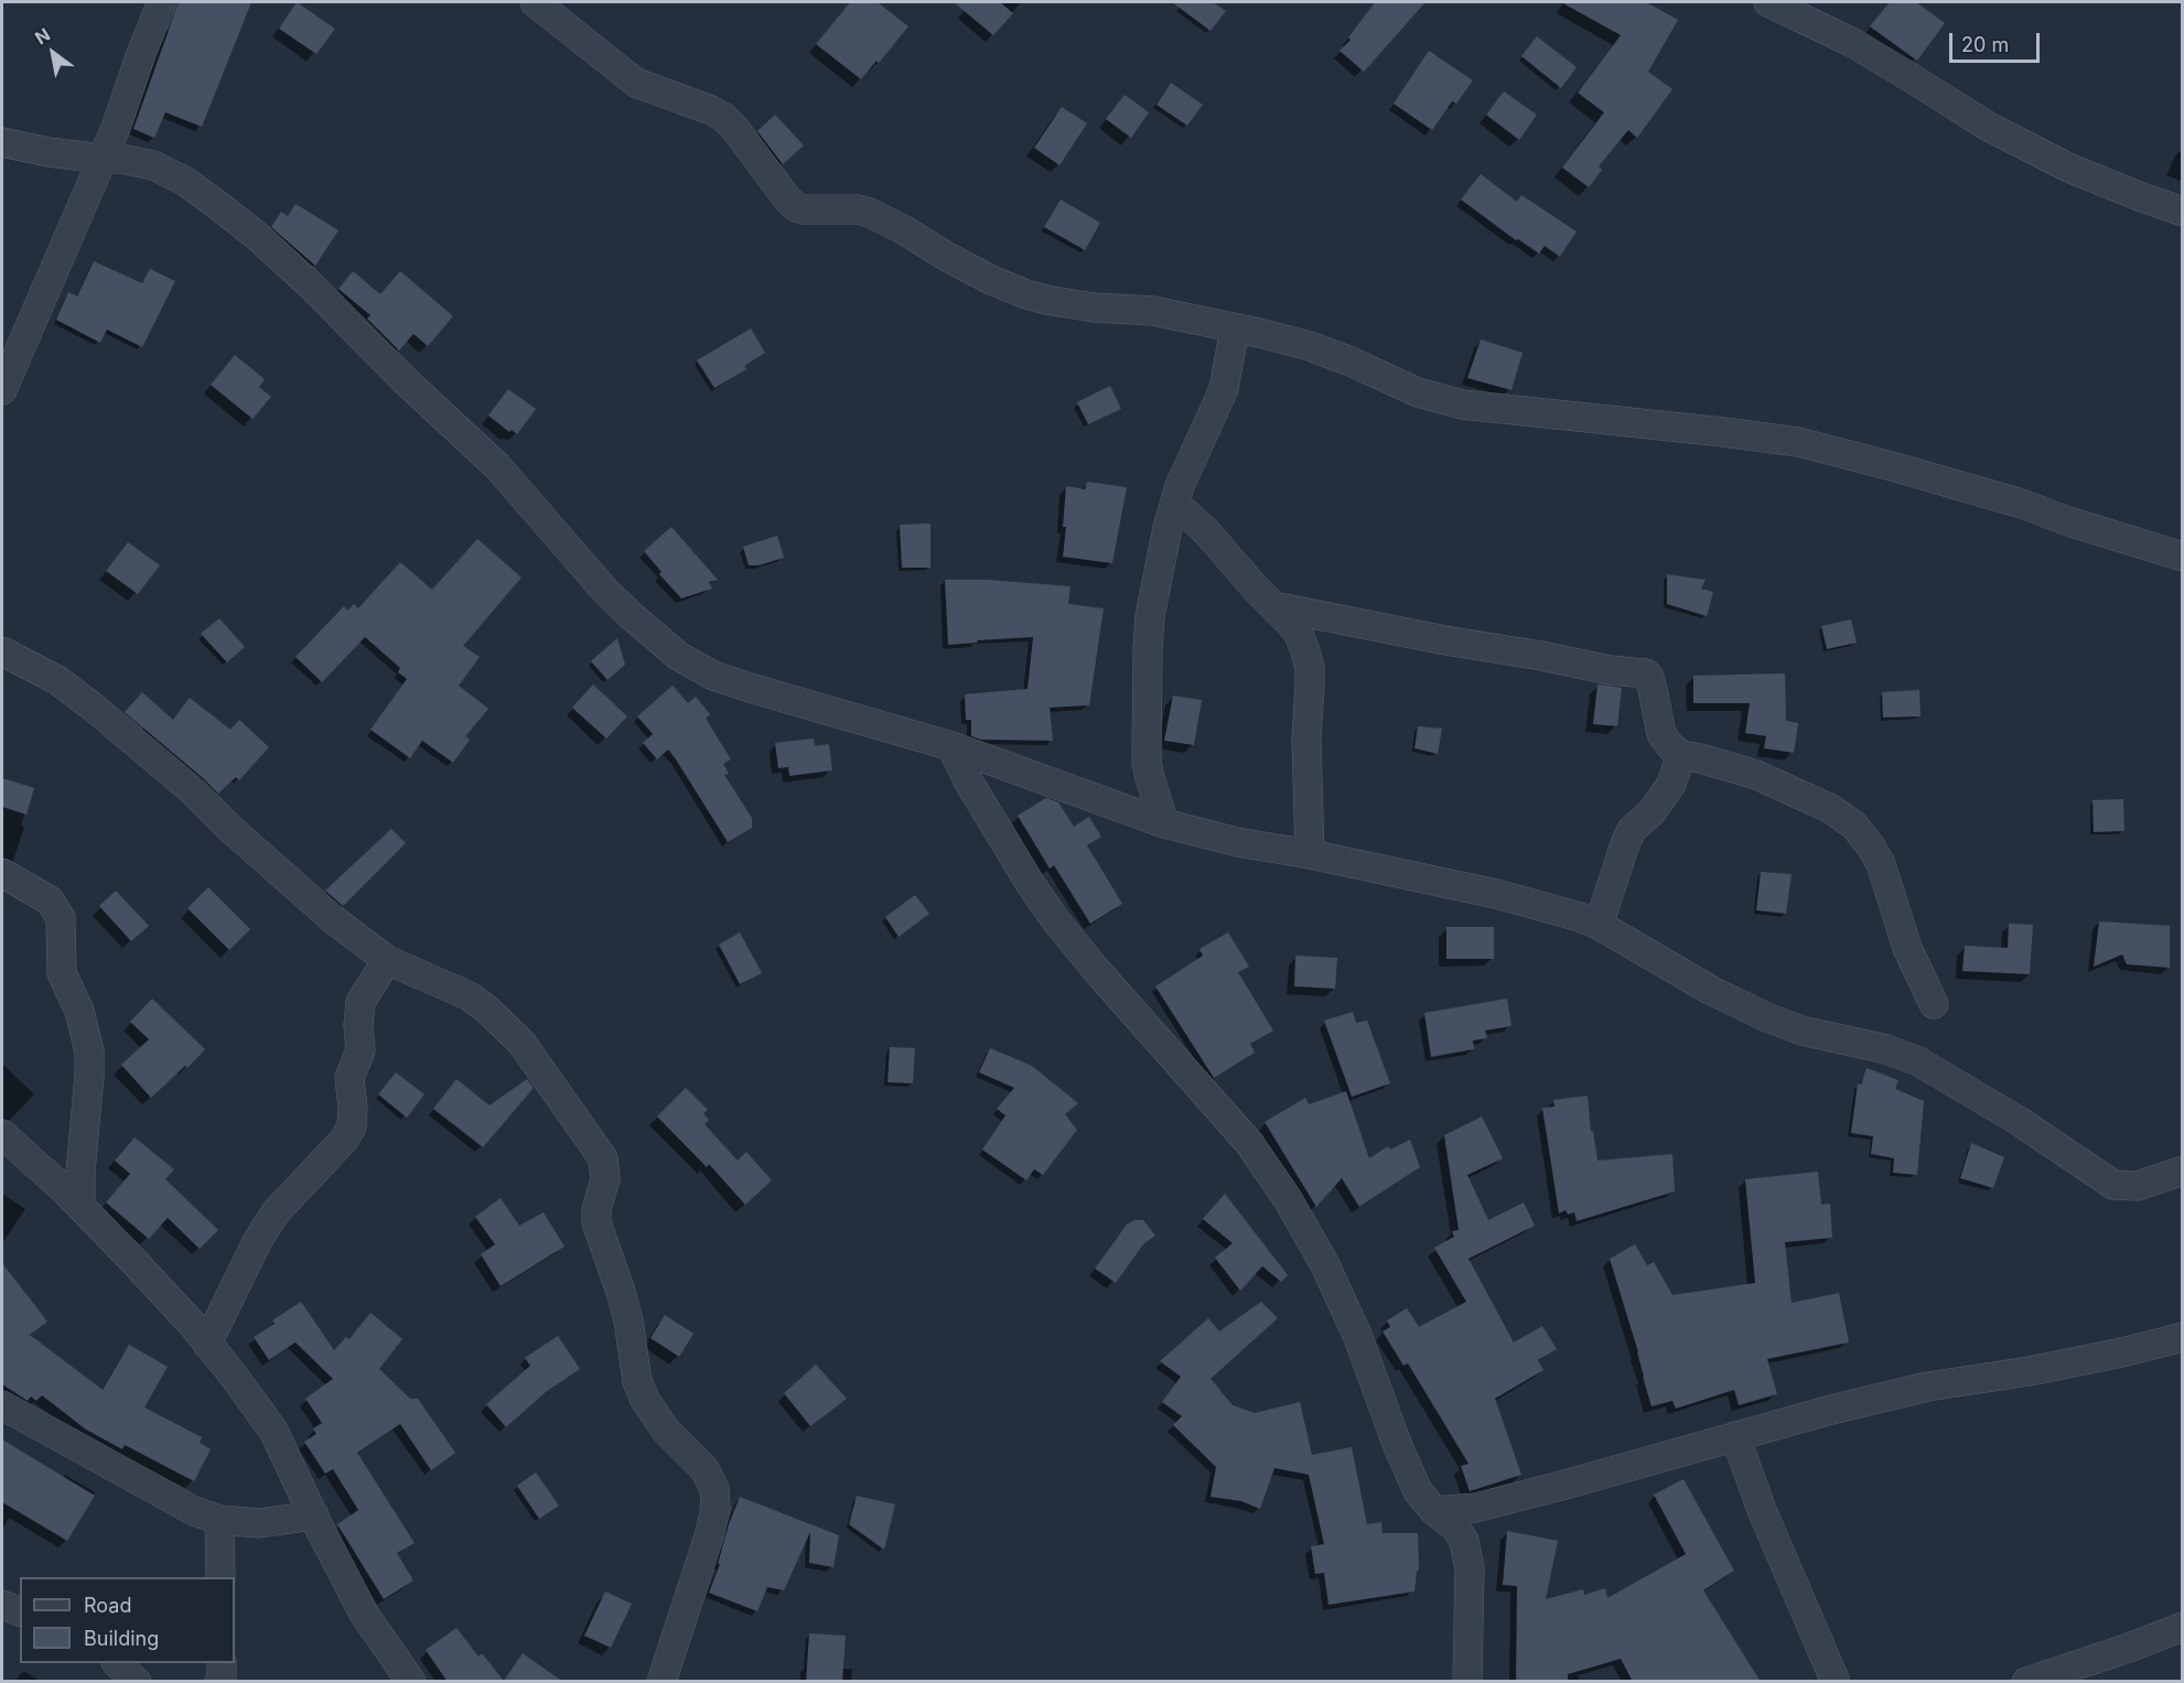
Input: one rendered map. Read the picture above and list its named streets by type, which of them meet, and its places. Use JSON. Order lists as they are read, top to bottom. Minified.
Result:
{"legend":["Road","Building"],"scale_bar":"20 m","north":"top left"}
